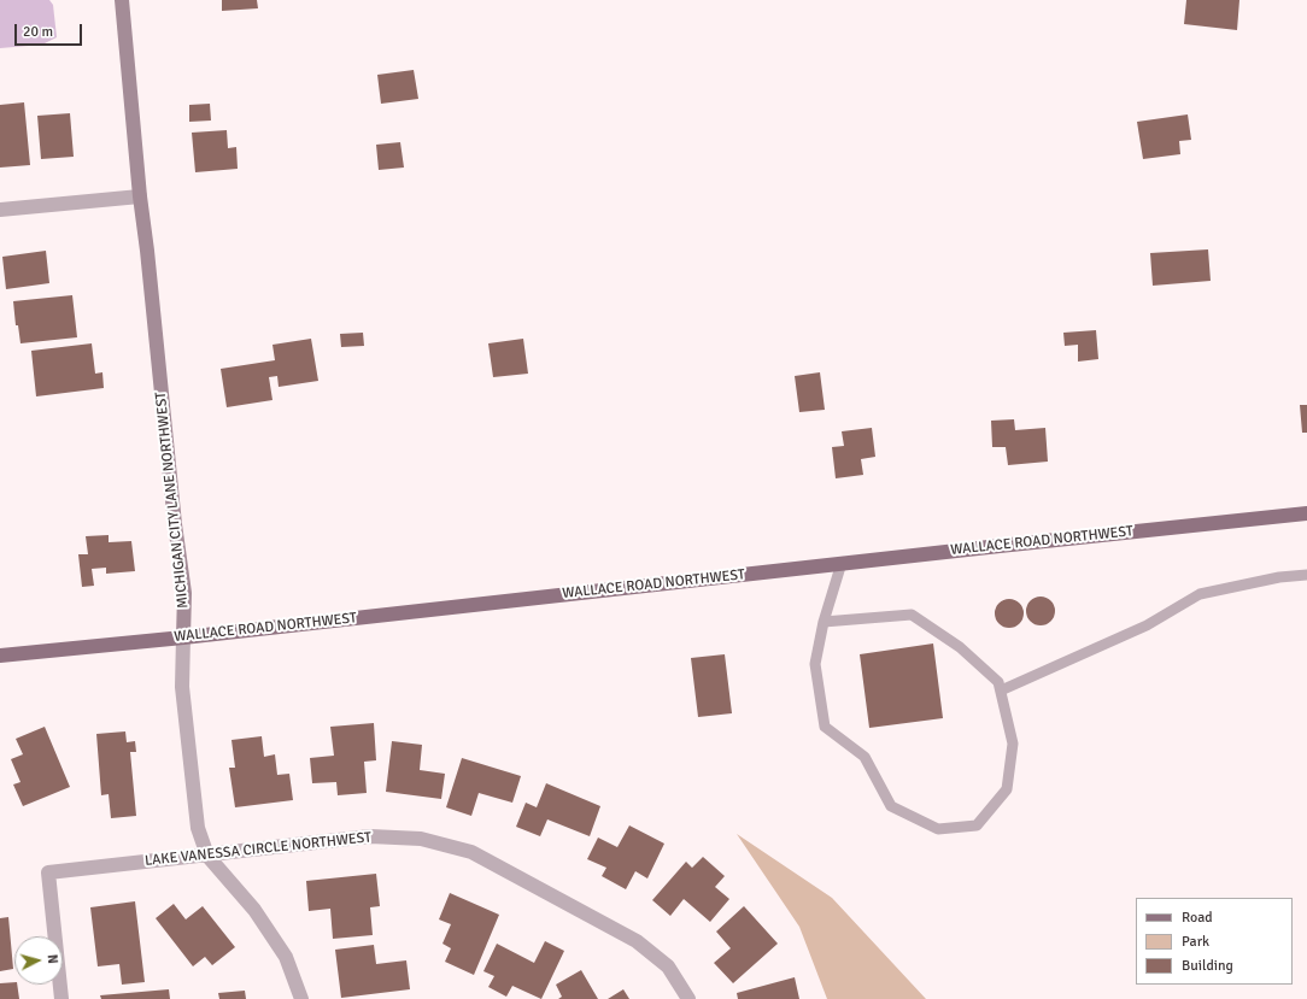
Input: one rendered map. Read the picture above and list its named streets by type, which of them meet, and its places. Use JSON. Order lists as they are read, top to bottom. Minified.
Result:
{"streets":{"main road":["WALLACE ROAD NORTHWEST"],"street":["MICHIGAN CITY LANE NORTHWEST","LAKE VANESSA CIRCLE NORTHWEST"]},"crossings":[["MICHIGAN CITY LANE NORTHWEST","WALLACE ROAD NORTHWEST"],["MICHIGAN CITY LANE NORTHWEST","LAKE VANESSA CIRCLE NORTHWEST"]],"legend":["Road","Park","Building"],"scale_bar":"20 m","north":"right"}
